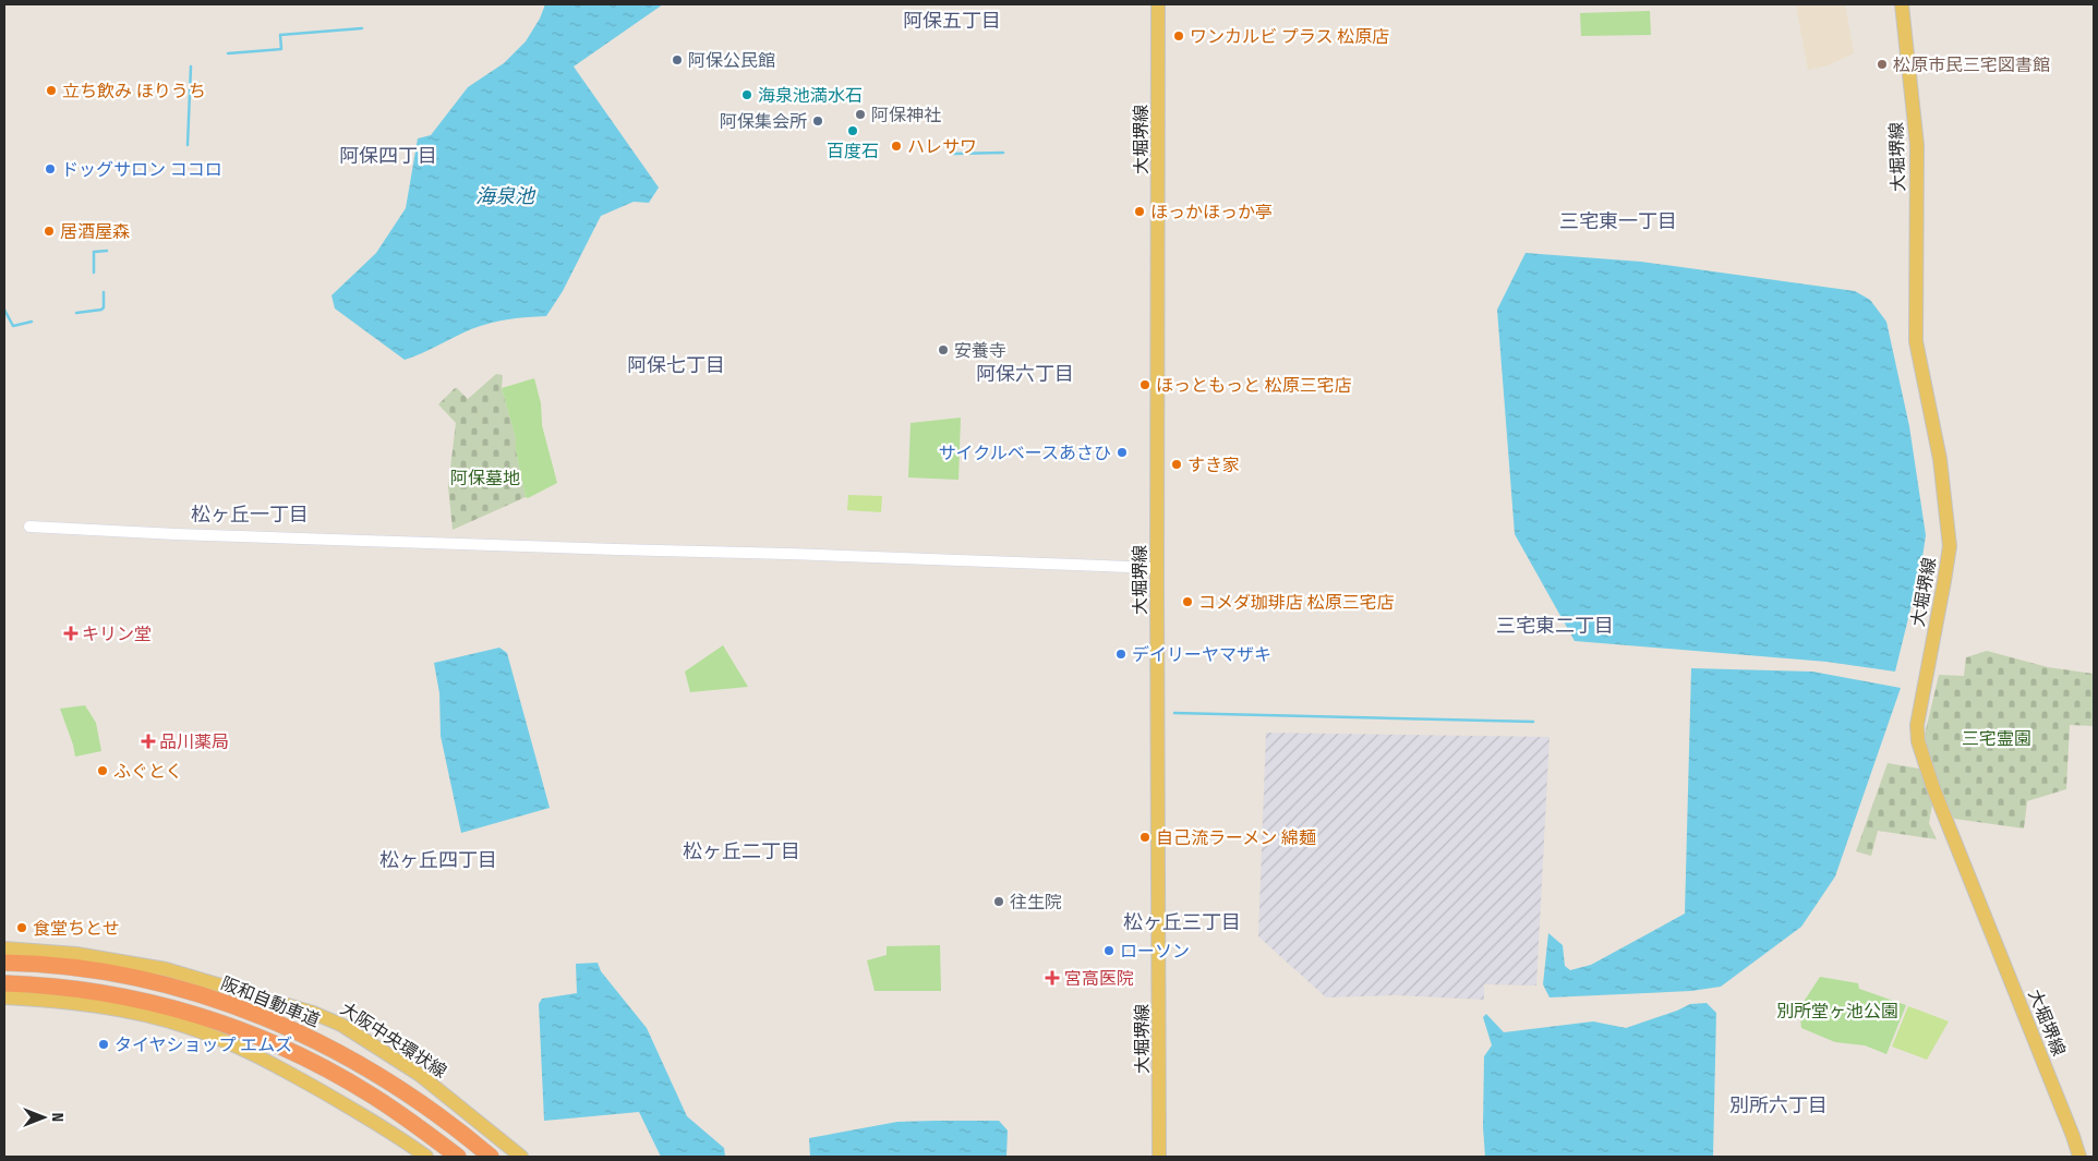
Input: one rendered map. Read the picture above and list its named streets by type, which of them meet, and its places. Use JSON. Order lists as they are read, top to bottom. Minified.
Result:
{"streets":{"highway":["阪和自動車道"],"main road":["大堀堺線","大阪中央環状線"]},"districts":["阿保五丁目","阿保四丁目","三宅東一丁目","阿保七丁目","阿保六丁目","松ヶ丘一丁目","三宅東二丁目","松ヶ丘二丁目","松ヶ丘四丁目","松ヶ丘三丁目","別所六丁目"],"water":["海泉池"],"parks":["阿保墓地","三宅霊園","別所堂ヶ池公園"],"places":{"other":["ワンカルビ プラス 松原店","阿保公民館","松原市民三宅図書館","立ち飲み ほりうち","海泉池満水石","阿保神社","阿保集会所","百度石","ハレサワ","ドッグサロン ココロ","ほっかほっか亭","居酒屋森","安養寺","ほっともっと 松原三宅店","サイクルベースあさひ","すき家","コメダ珈琲店 松原三宅店","デイリーヤマザキ","ふぐとく","自己流ラーメン 綿麺","往生院","食堂ちとせ","ローソン","タイヤショップ エムズ"],"health":["キリン堂","品川薬局","宮高医院"]},"north":"right"}
